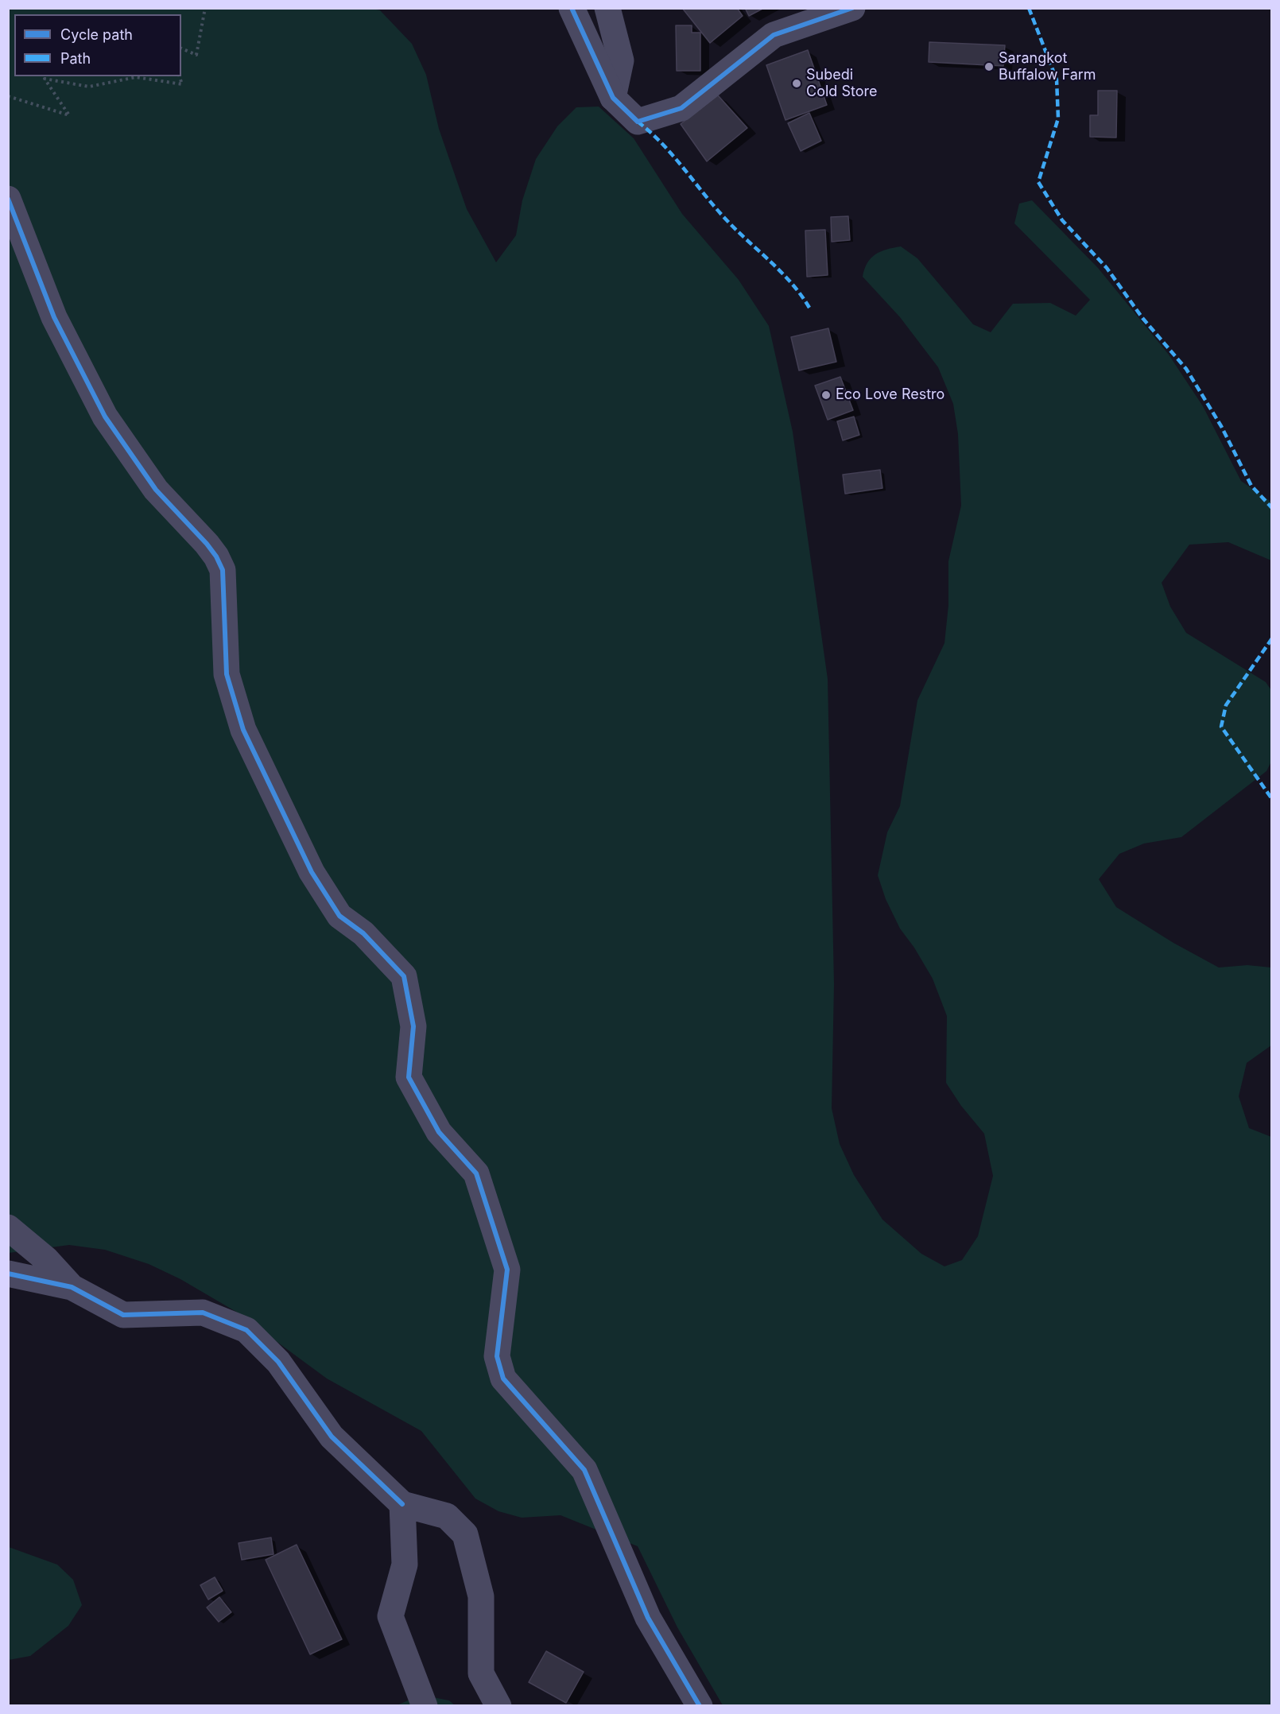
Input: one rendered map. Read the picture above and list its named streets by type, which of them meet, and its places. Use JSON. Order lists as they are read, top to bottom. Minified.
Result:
{"places":["Sarangkot Buffalow Farm","Subedi Cold Store","Eco Love Restro"],"legend":["Cycle path","Path"]}
